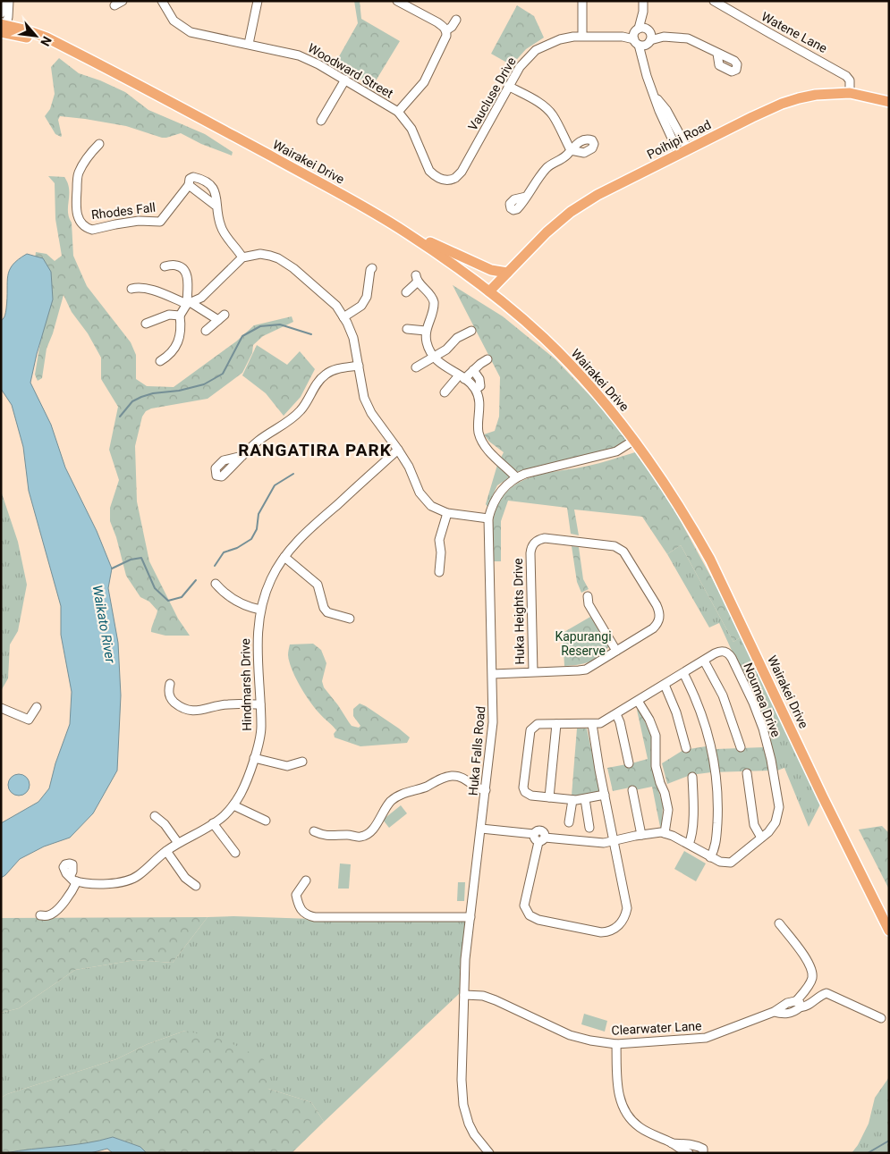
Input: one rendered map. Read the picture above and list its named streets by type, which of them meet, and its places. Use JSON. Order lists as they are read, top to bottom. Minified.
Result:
{"streets":{"main road":["Poihipi Road","Wairakei Drive"],"street":["Watene Lane","Woodward Street","Vaucluse Drive","Rhodes Fall","Huka Heights Drive","Hindmarsh Drive","Noumea Drive","Huka Falls Road","Clearwater Lane"]},"crossings":[["Watene Lane","Poihipi Road"],["Woodward Street","Vaucluse Drive"],["Poihipi Road","Wairakei Drive"],["Wairakei Drive","Huka Falls Road"],["Huka Heights Drive","Huka Falls Road"],["Noumea Drive","Huka Falls Road"],["Huka Falls Road","Clearwater Lane"]],"districts":["RANGATIRA PARK"],"water":["Waikato River"],"parks":["Kapurangi Reserve"],"north":"bottom right"}
